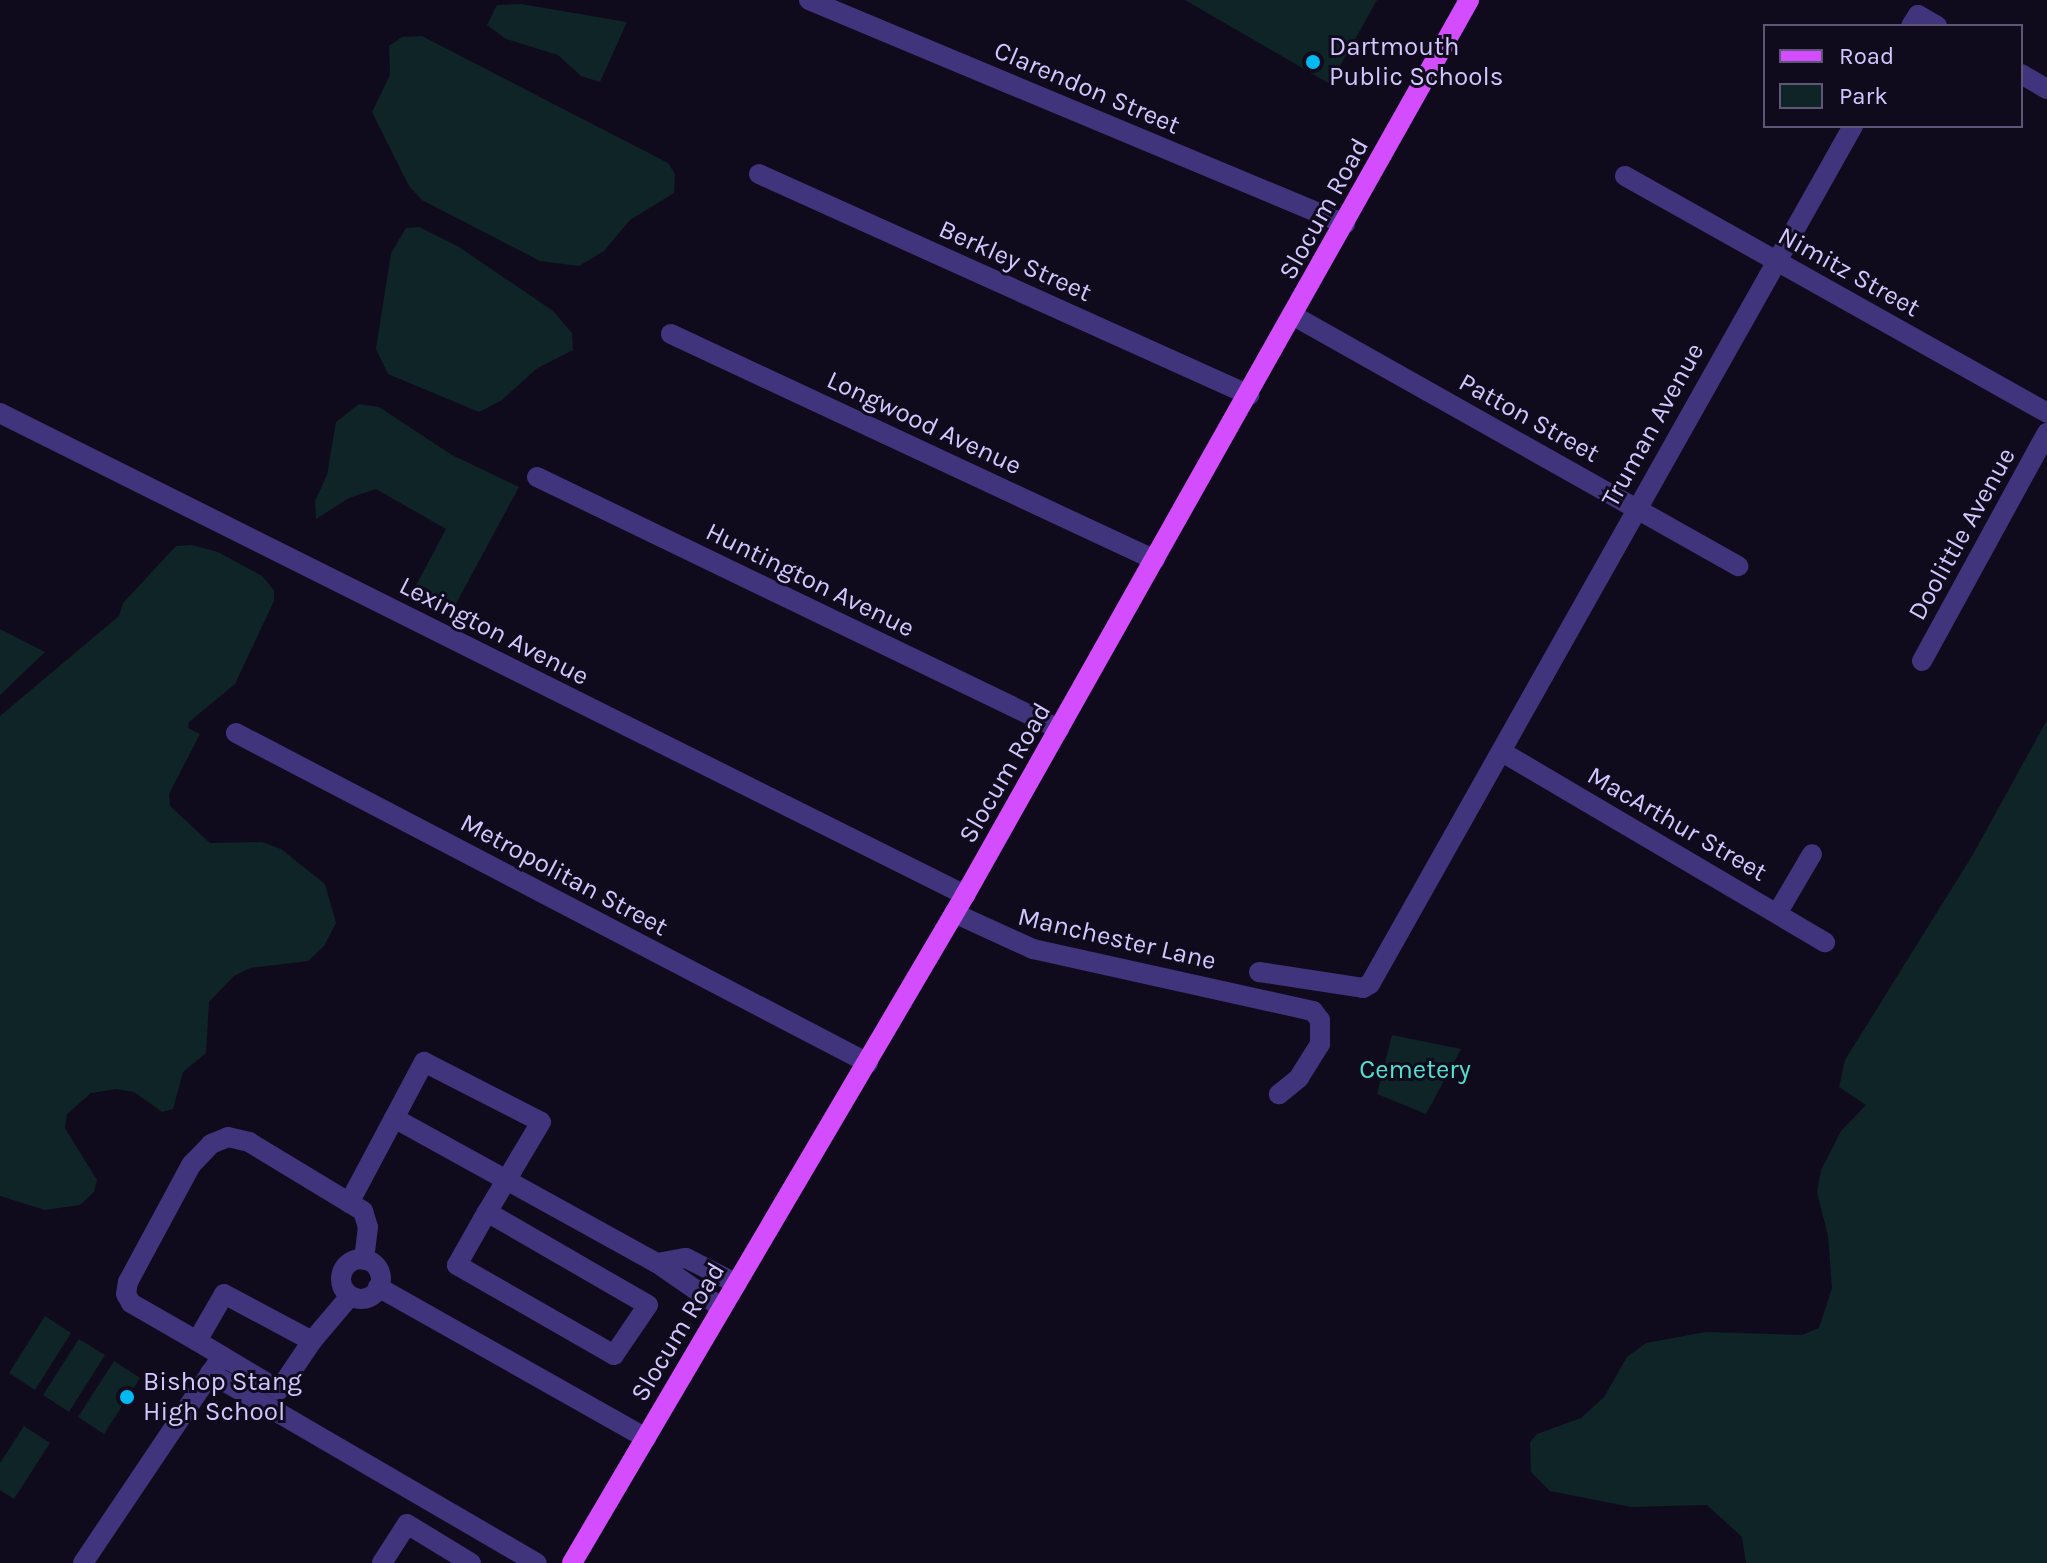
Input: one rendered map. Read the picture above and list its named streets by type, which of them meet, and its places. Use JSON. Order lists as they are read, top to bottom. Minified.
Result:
{"streets":{"main road":["Slocum Road"],"street":["Clarendon Street","Berkley Street","Nimitz Street","Patton Street","Longwood Avenue","Truman Avenue","Doolittle Avenue","Huntington Avenue","Lexington Avenue","MacArthur Street","Metropolitan Street","Manchester Lane"]},"crossings":[["Clarendon Street","Slocum Road"],["Slocum Road","Berkley Street"],["Slocum Road","Patton Street"],["Slocum Road","Longwood Avenue"],["Slocum Road","Huntington Avenue"],["Slocum Road","Lexington Avenue"],["Slocum Road","Metropolitan Street"],["Slocum Road","Manchester Lane"],["Nimitz Street","Truman Avenue"],["Patton Street","Truman Avenue"],["Truman Avenue","MacArthur Street"]],"parks":["Cemetery"],"places":["Dartmouth Public Schools","Bishop Stang High School"],"legend":["Road","Park"]}
